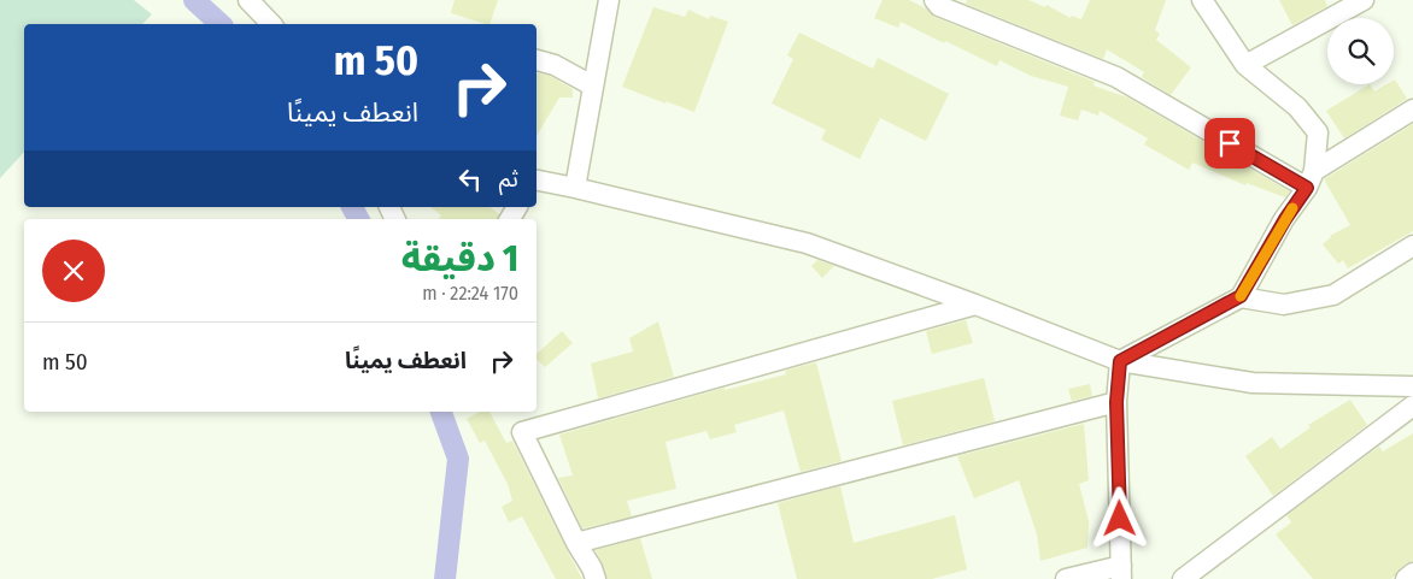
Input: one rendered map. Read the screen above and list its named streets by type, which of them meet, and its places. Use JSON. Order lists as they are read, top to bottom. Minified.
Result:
{"page":{"turn":["50 m","انعطف يمينًا"],"then":"ثم","heading":["1 دقيقة","170 m · 22:24"],"list":[{"name":"انعطف يمينًا","value":"50 m"}]}}
